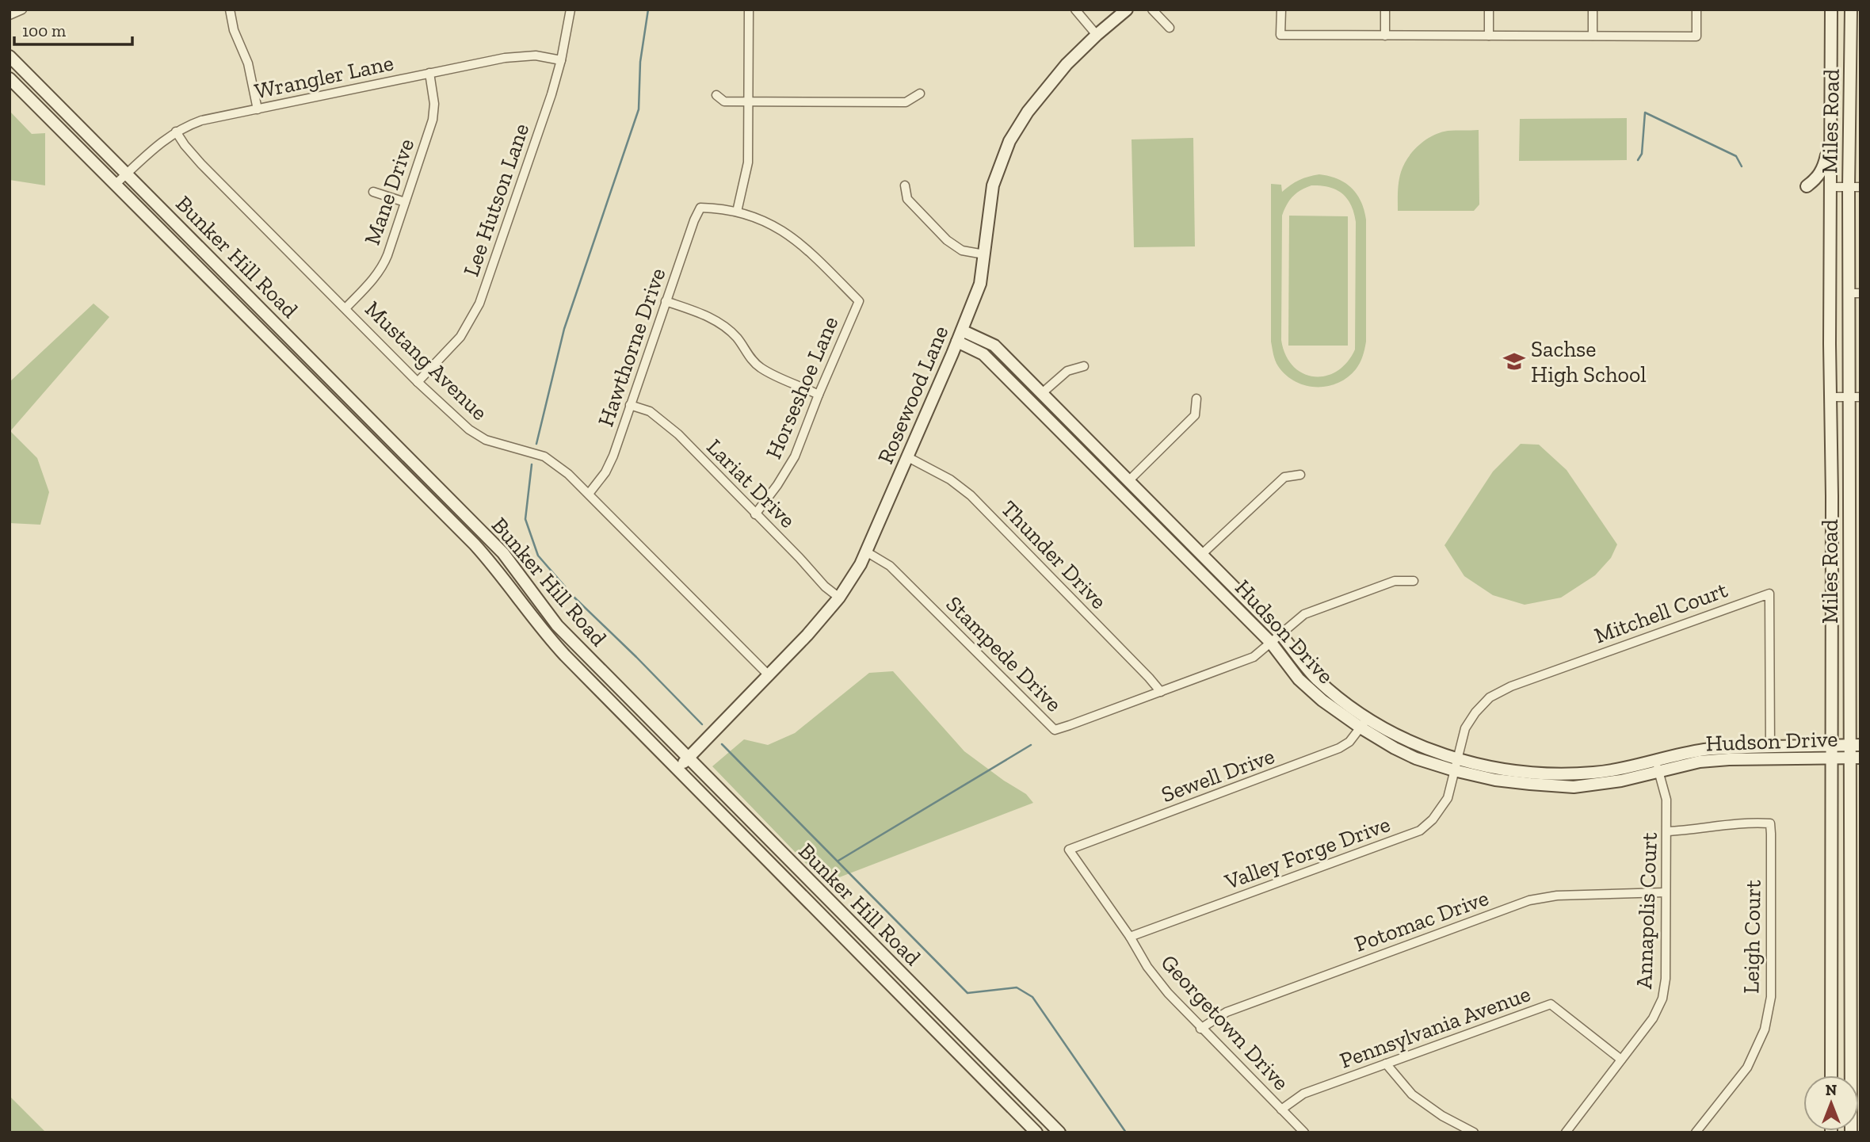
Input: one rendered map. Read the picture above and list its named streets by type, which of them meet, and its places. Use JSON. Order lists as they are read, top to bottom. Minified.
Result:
{"streets":{"main road":["Miles Road","Bunker Hill Road","Rosewood Lane","Hudson Drive"],"street":["Wrangler Lane","Mane Drive","Lee Hutson Lane","Hawthorne Drive","Mustang Avenue","Horseshoe Lane","Lariat Drive","Thunder Drive","Mitchell Court","Stampede Drive","Sewell Drive","Valley Forge Drive","Annapolis Court","Potomac Drive","Leigh Court","Georgetown Drive","Pennsylvania Avenue"]},"crossings":[["Wrangler Lane","Mane Drive"],["Wrangler Lane","Lee Hutson Lane"],["Wrangler Lane","Bunker Hill Road"],["Wrangler Lane","Mustang Avenue"],["Miles Road","Hudson Drive"],["Mane Drive","Mustang Avenue"],["Lee Hutson Lane","Mustang Avenue"],["Bunker Hill Road","Rosewood Lane"],["Hawthorne Drive","Mustang Avenue"],["Hawthorne Drive","Horseshoe Lane"],["Hawthorne Drive","Lariat Drive"],["Mustang Avenue","Rosewood Lane"],["Horseshoe Lane","Lariat Drive"],["Rosewood Lane","Lariat Drive"],["Rosewood Lane","Thunder Drive"],["Rosewood Lane","Hudson Drive"],["Rosewood Lane","Stampede Drive"],["Thunder Drive","Stampede Drive"],["Mitchell Court","Hudson Drive"],["Mitchell Court","Valley Forge Drive"],["Hudson Drive","Stampede Drive"],["Hudson Drive","Sewell Drive"],["Hudson Drive","Valley Forge Drive"],["Hudson Drive","Annapolis Court"],["Sewell Drive","Georgetown Drive"],["Valley Forge Drive","Georgetown Drive"],["Annapolis Court","Potomac Drive"],["Annapolis Court","Leigh Court"],["Annapolis Court","Pennsylvania Avenue"],["Potomac Drive","Georgetown Drive"],["Georgetown Drive","Pennsylvania Avenue"]],"places":{"school or university":["Sachse High School"]},"scale_bar":"100 m","north":"top"}
